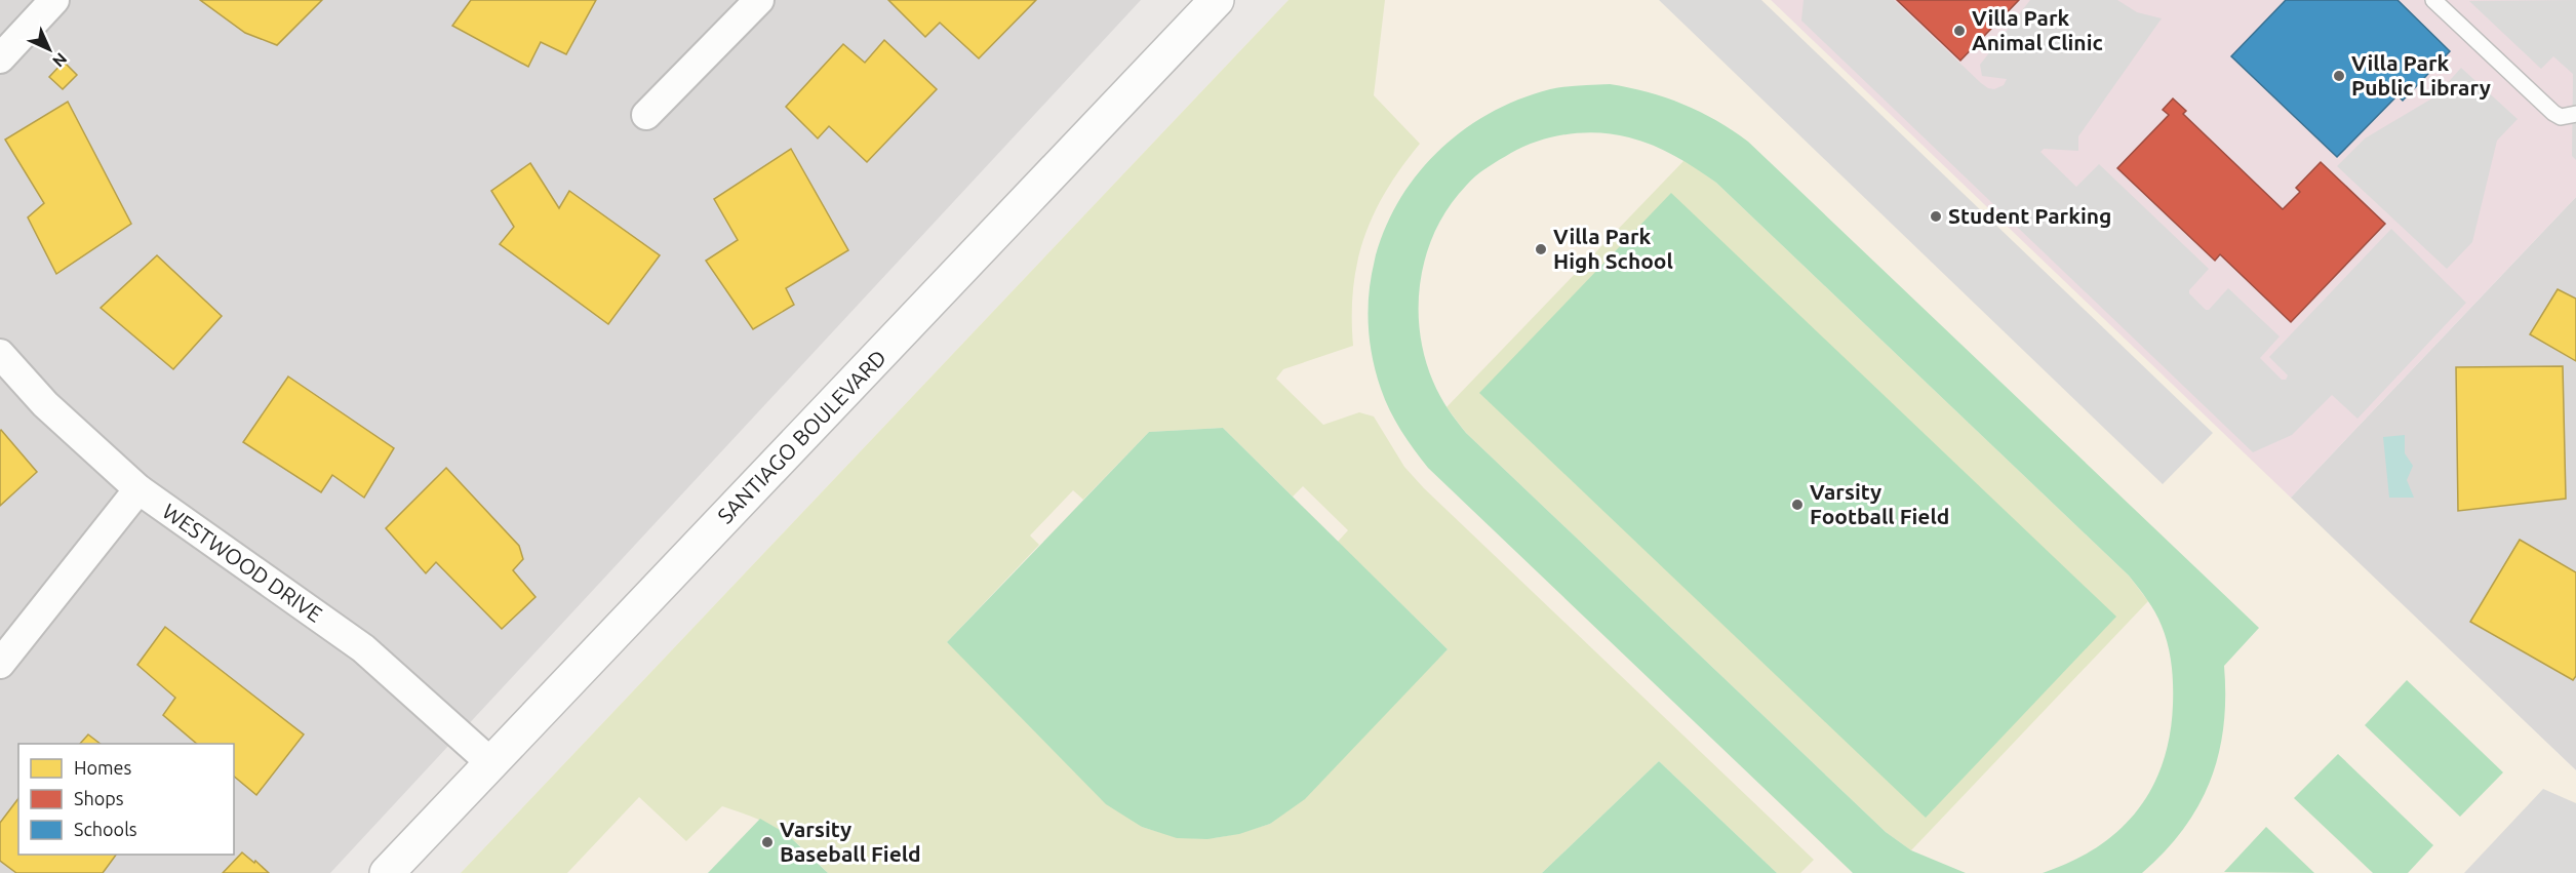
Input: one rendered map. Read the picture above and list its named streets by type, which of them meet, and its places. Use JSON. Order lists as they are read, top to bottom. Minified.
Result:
{"streets":{"street":["SANTIAGO BOULEVARD","WESTWOOD DRIVE"]},"crossings":[["SANTIAGO BOULEVARD","WESTWOOD DRIVE"]],"places":["Villa Park Animal Clinic","Villa Park Public Library","Student Parking","Villa Park High School","Varsity Football Field","Varsity Baseball Field"],"legend":["Homes","Shops","Schools"],"north":"bottom right"}
